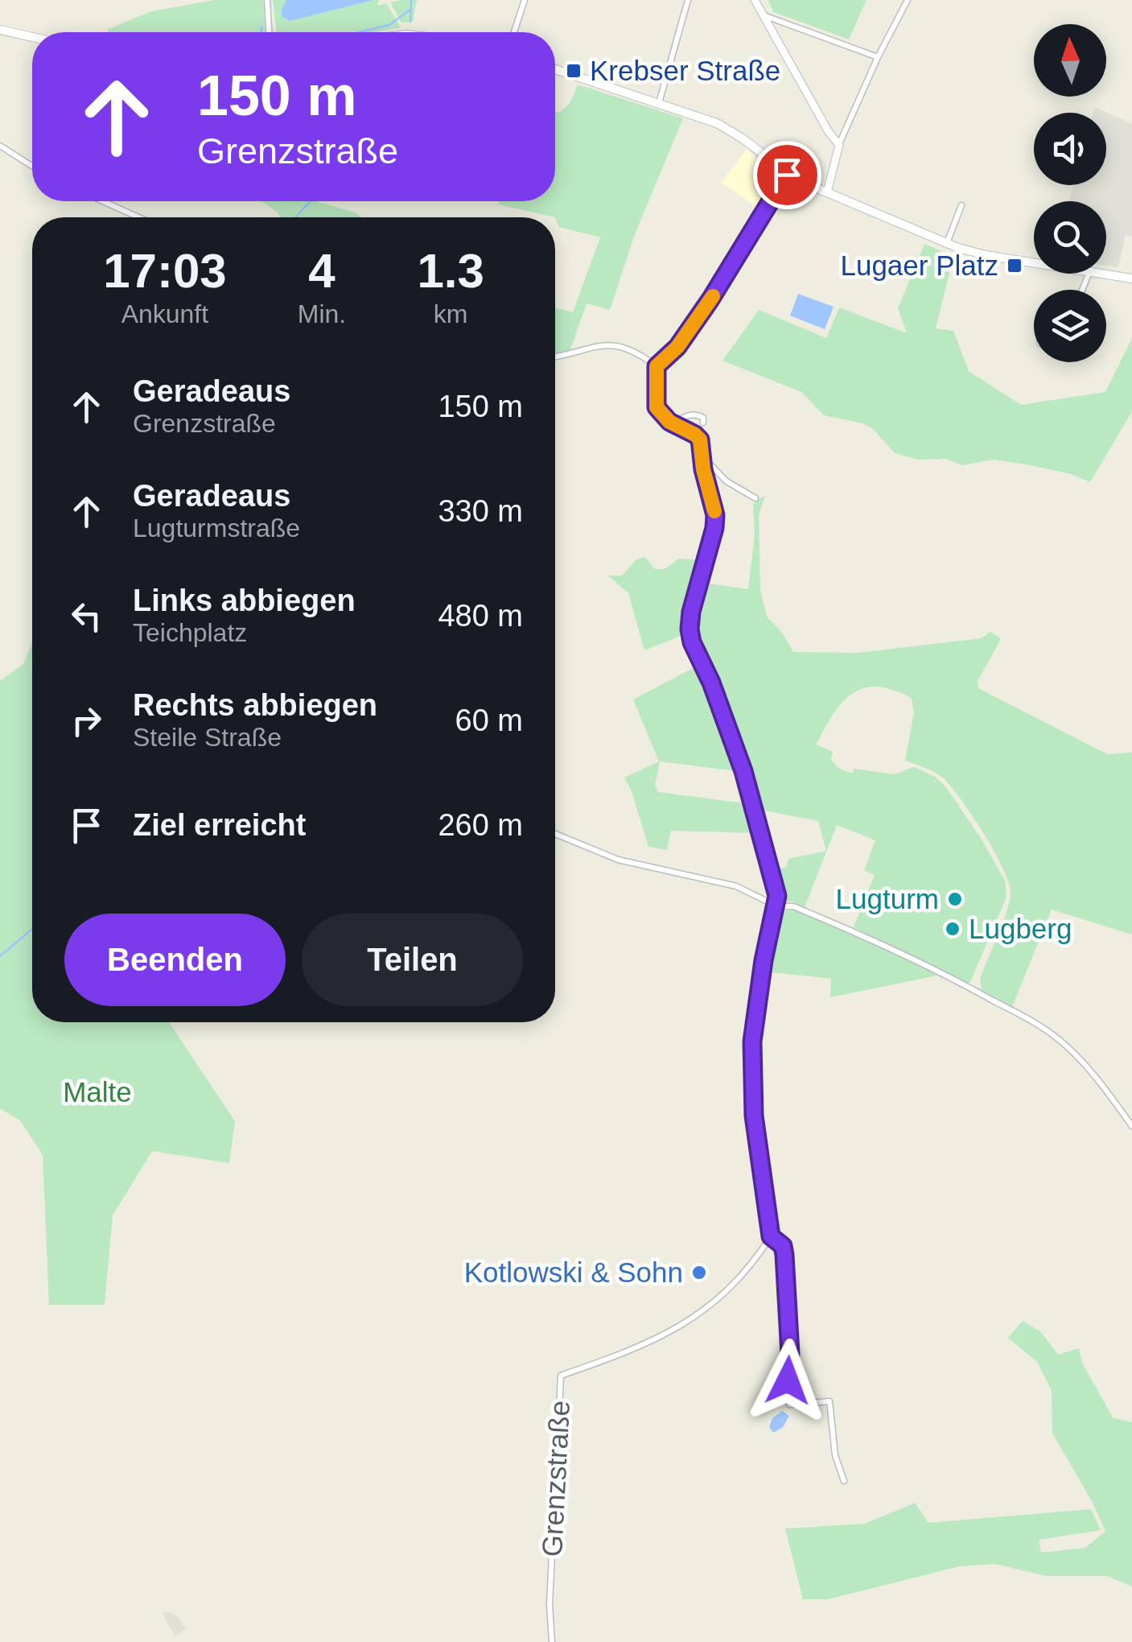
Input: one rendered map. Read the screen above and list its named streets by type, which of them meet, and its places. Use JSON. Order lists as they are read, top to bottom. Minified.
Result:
{"streets":{"street":["Grenzstraße"]},"parks":["Malte"],"places":{"transit":["Krebser Straße","Lugaer Platz"],"other":["Lugturm","Lugberg","Kotlowski & Sohn"]},"north":"top","page":{"turn":["150 m","Grenzstraße"],"eta":["17:03","Ankunft","4","Min.","1.3","km"],"list":[{"name":"Geradeaus","note":"Grenzstraße","value":"150 m"},{"name":"Geradeaus","note":"Lugturmstraße","value":"330 m"},{"name":"Links abbiegen","note":"Teichplatz","value":"480 m"},{"name":"Rechts abbiegen","note":"Steile Straße","value":"60 m"},{"name":"Ziel erreicht","value":"260 m"}],"buttons":["Beenden","Teilen"]}}
